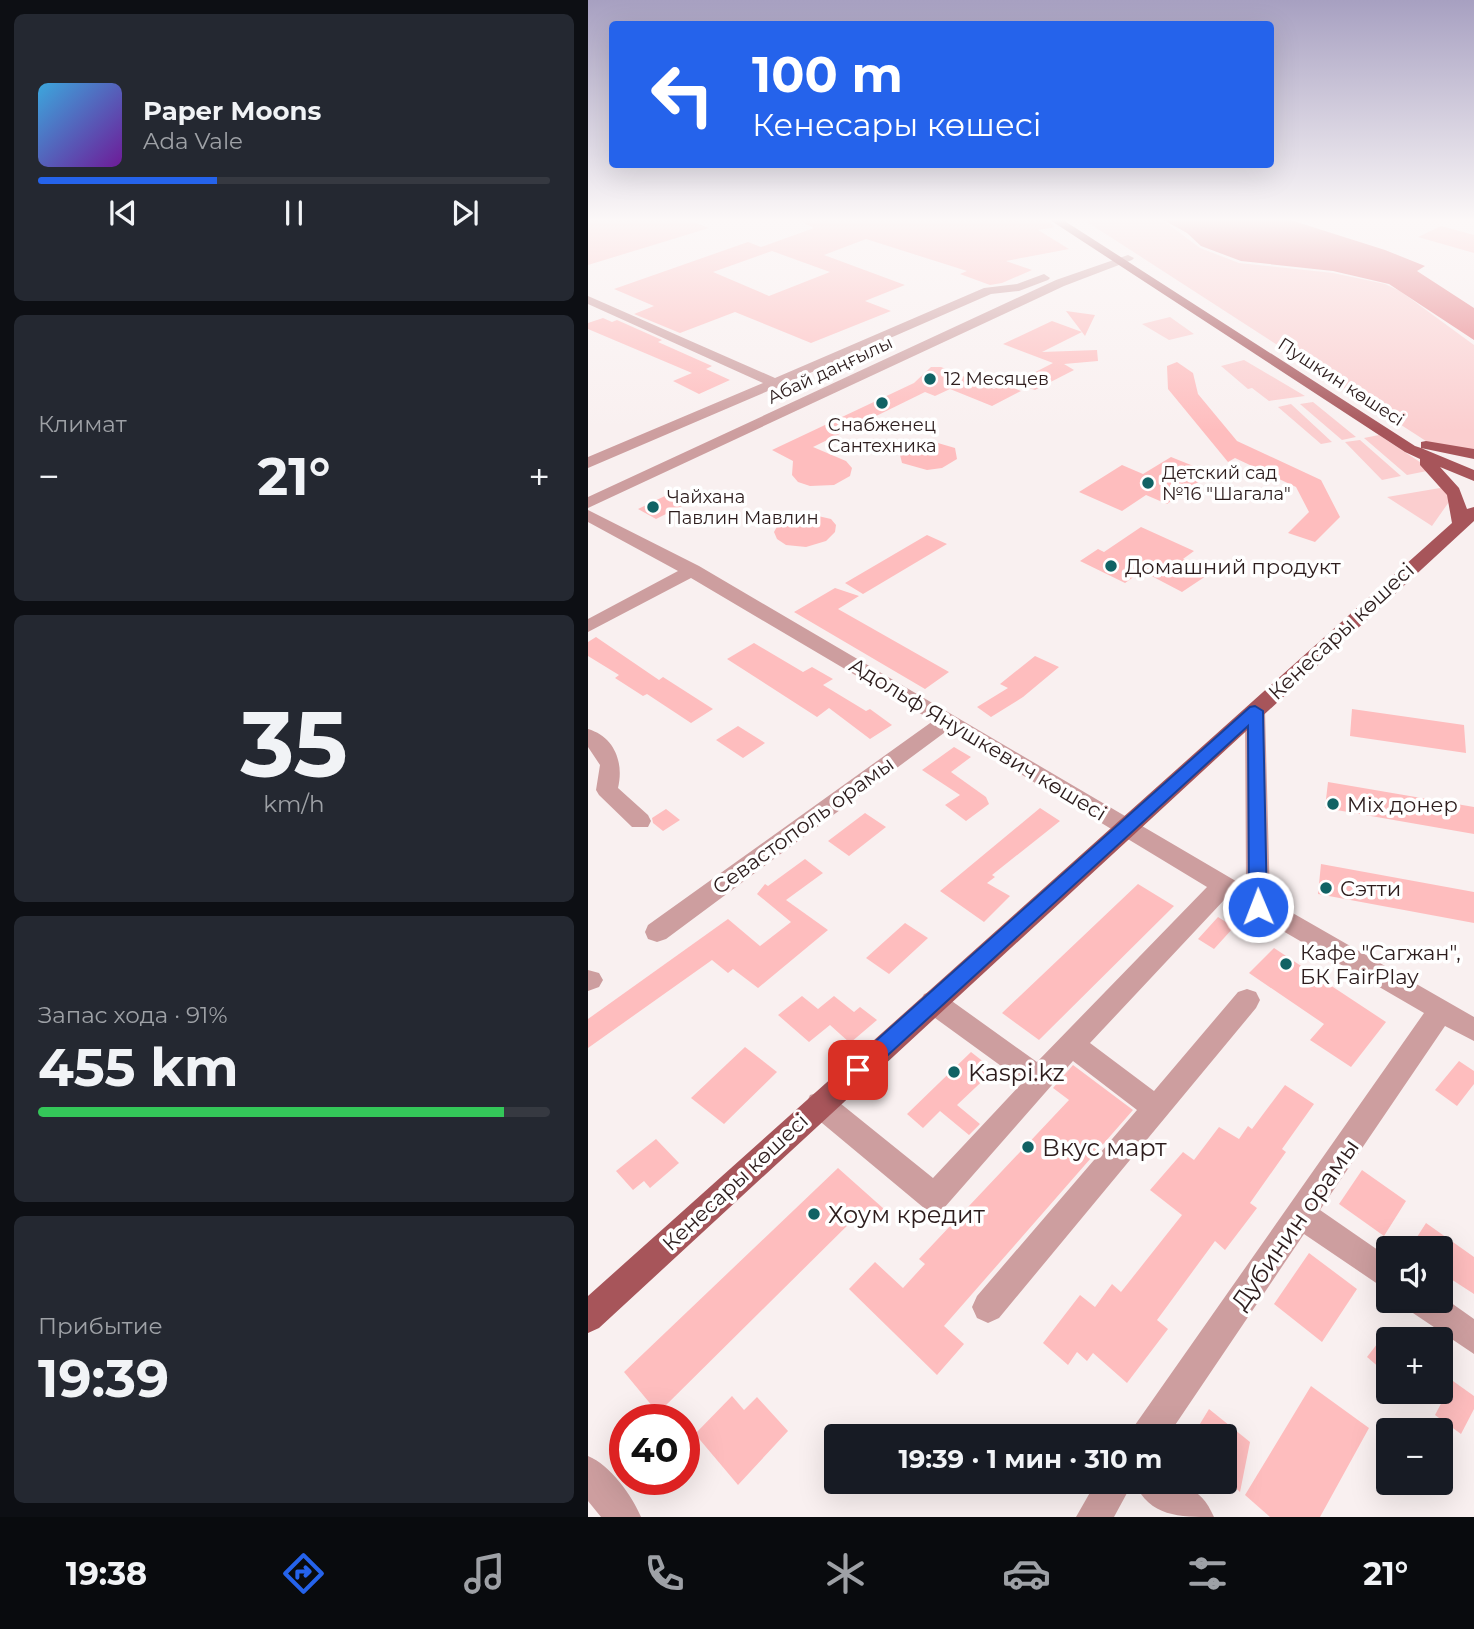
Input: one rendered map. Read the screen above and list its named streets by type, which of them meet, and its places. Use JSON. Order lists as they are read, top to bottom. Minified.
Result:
{"streets":{"main road":["Пушкин көшесі","Кенесары көшесі"],"street":["Абай даңғылы","Адольф Янушкевич көшесі","Севастополь орамы","Дубинин орамы"]},"crossings":[["Кенесары көшесі","Адольф Янушкевич көшесі"],["Адольф Янушкевич көшесі","Севастополь орамы"],["Адольф Янушкевич көшесі","Дубинин орамы"]],"places":["12 Месяцев","Снабженец Сантехника","Детский сад №16 \"Шагала\"","Чайхана Павлин Мавлин","Домашний продукт","Mix донер","Сэтти","Кафе \"Сагжан\", БК FairPlay","Kaspi.kz","Вкус март","Хоум кредит"],"page":{"turn":["100 m","Кенесары көшесі"],"song":["Paper Moons","Ada Vale"],"tile":["Климат",["35","km/h"],["Запас хода · 91%","455 km"],["Прибытие","19:39"]],"heat":["−","21°","+"],"map_buttons":["+","−"],"limit":"40","trip":"19:39 · 1 мин · 310 m","tabs":["19:38","21°"]}}
